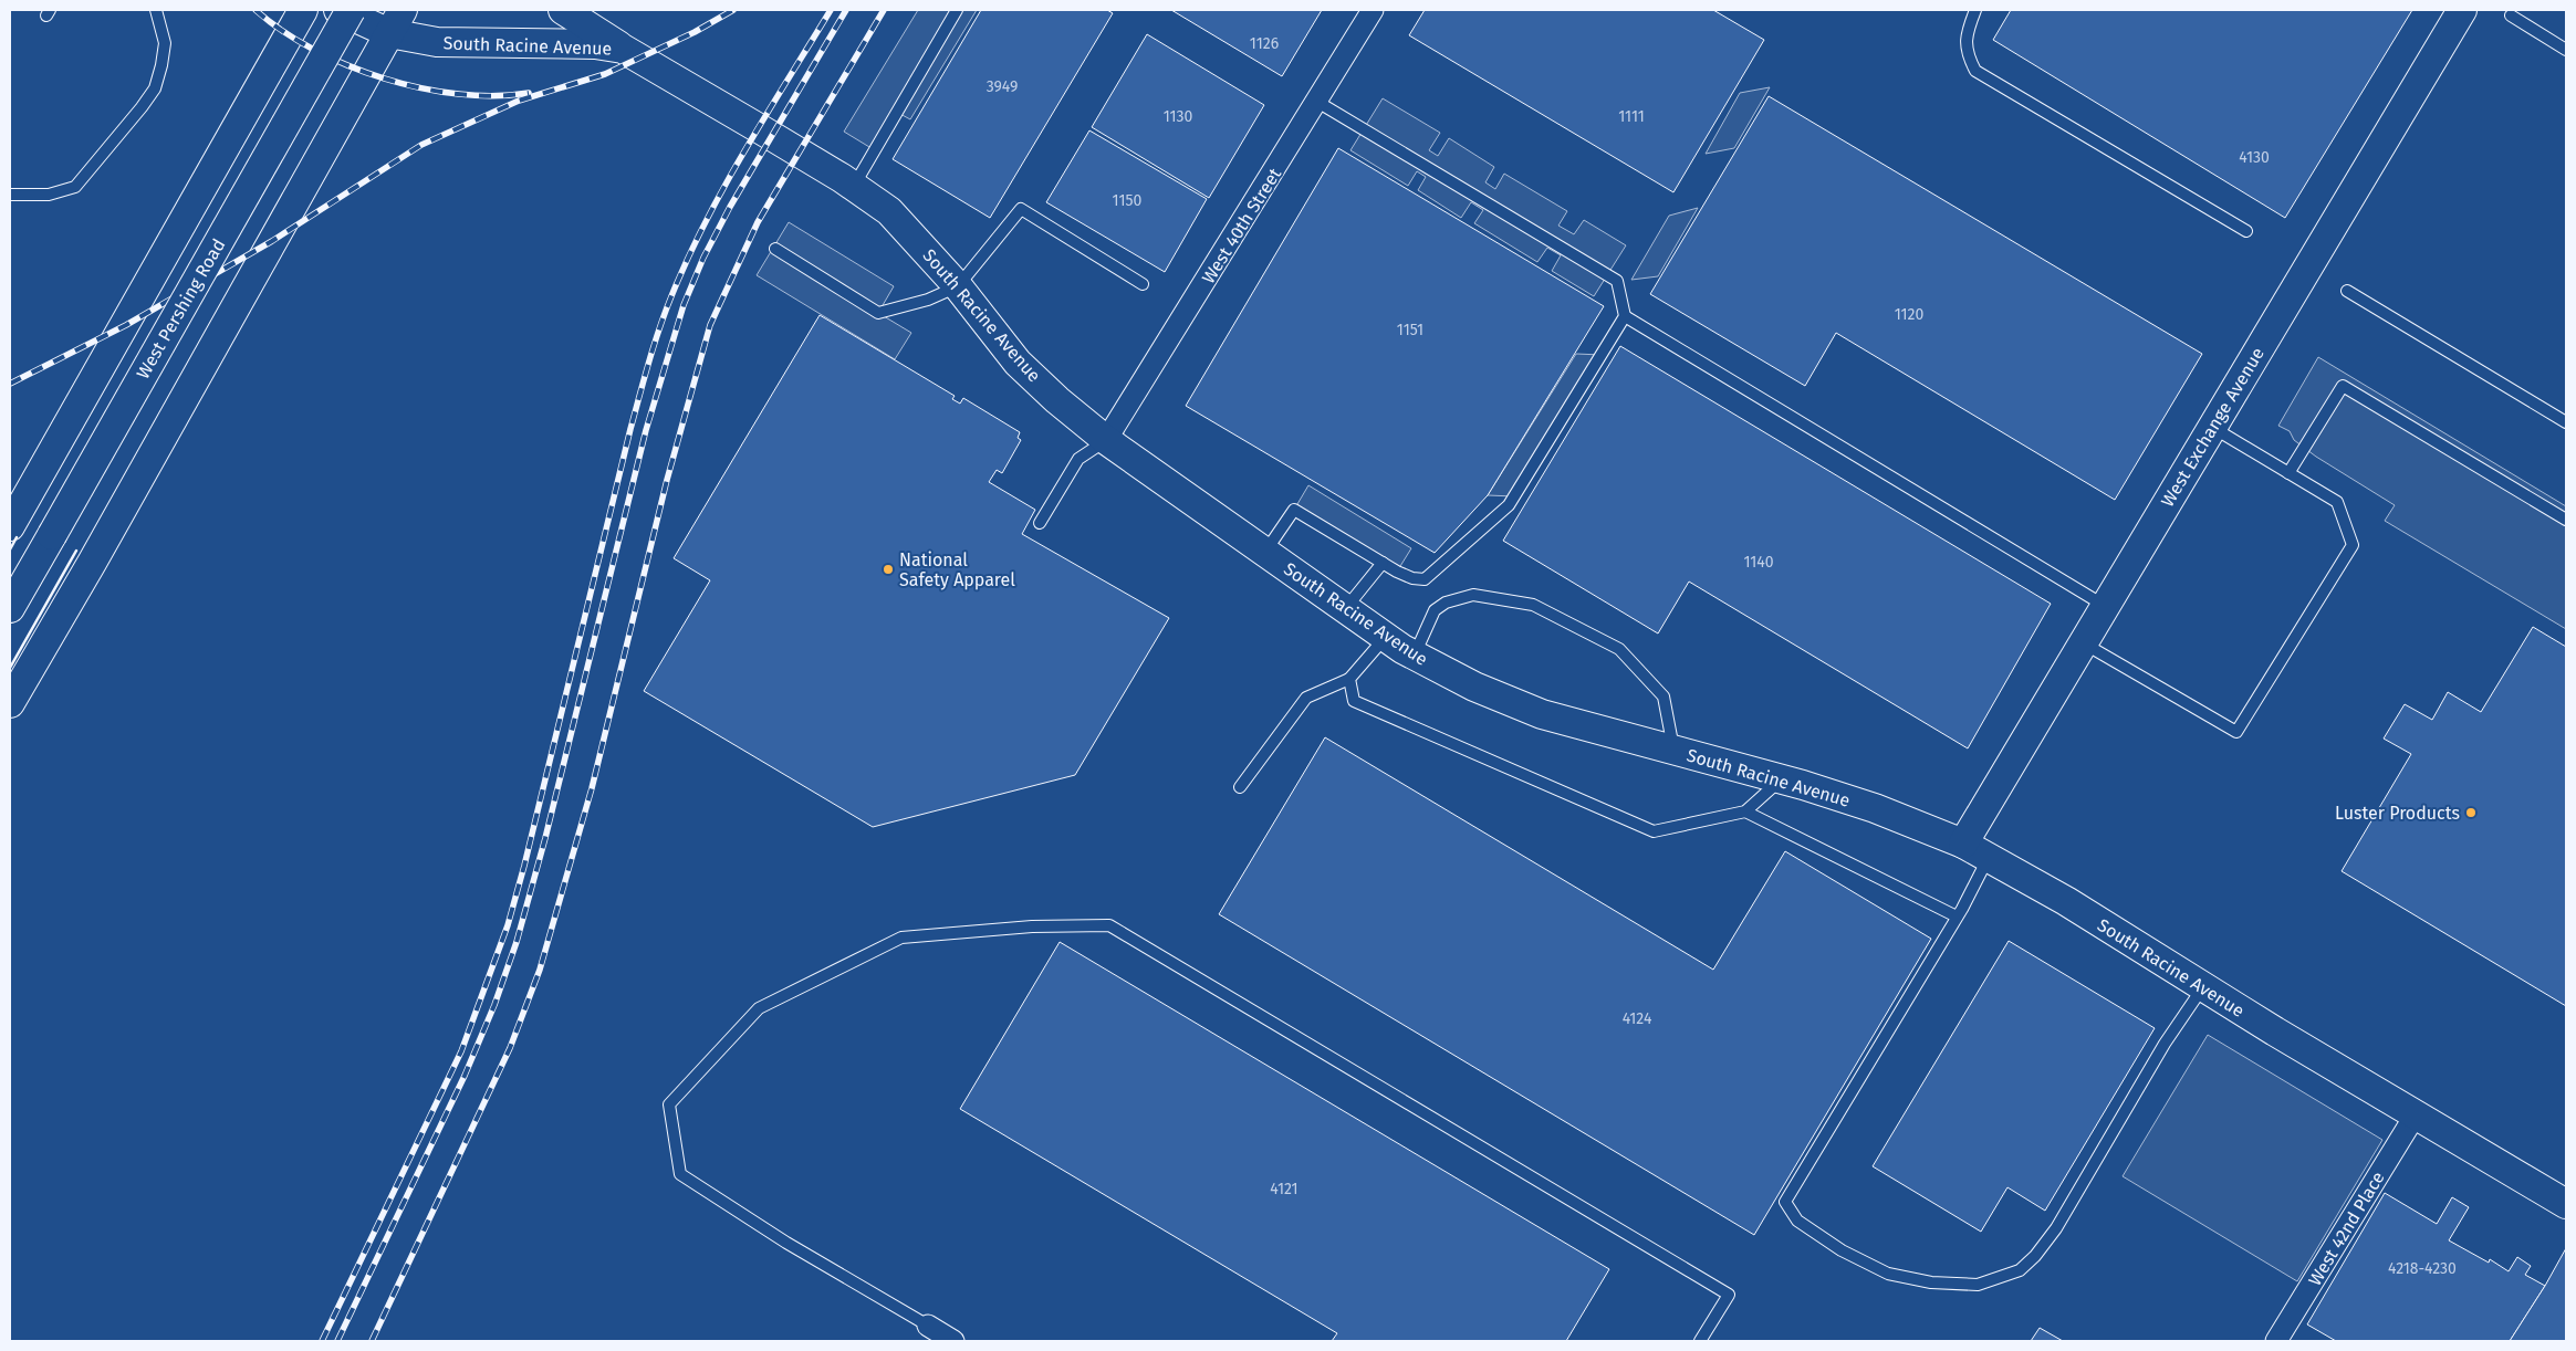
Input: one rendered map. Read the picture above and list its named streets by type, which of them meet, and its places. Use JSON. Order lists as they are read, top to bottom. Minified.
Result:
{"streets":{"street":["South Racine Avenue","West 40th Street","West Pershing Road","West Exchange Avenue","West 42nd Place"]},"crossings":[["South Racine Avenue","West 40th Street"],["South Racine Avenue","West Exchange Avenue"],["South Racine Avenue","West 42nd Place"]],"places":["National Safety Apparel","Luster Products"],"house_numbers":["1126","3949","1130","1111","4130","1150","1120","1151","1140","4124","4121","4218-4230"]}
